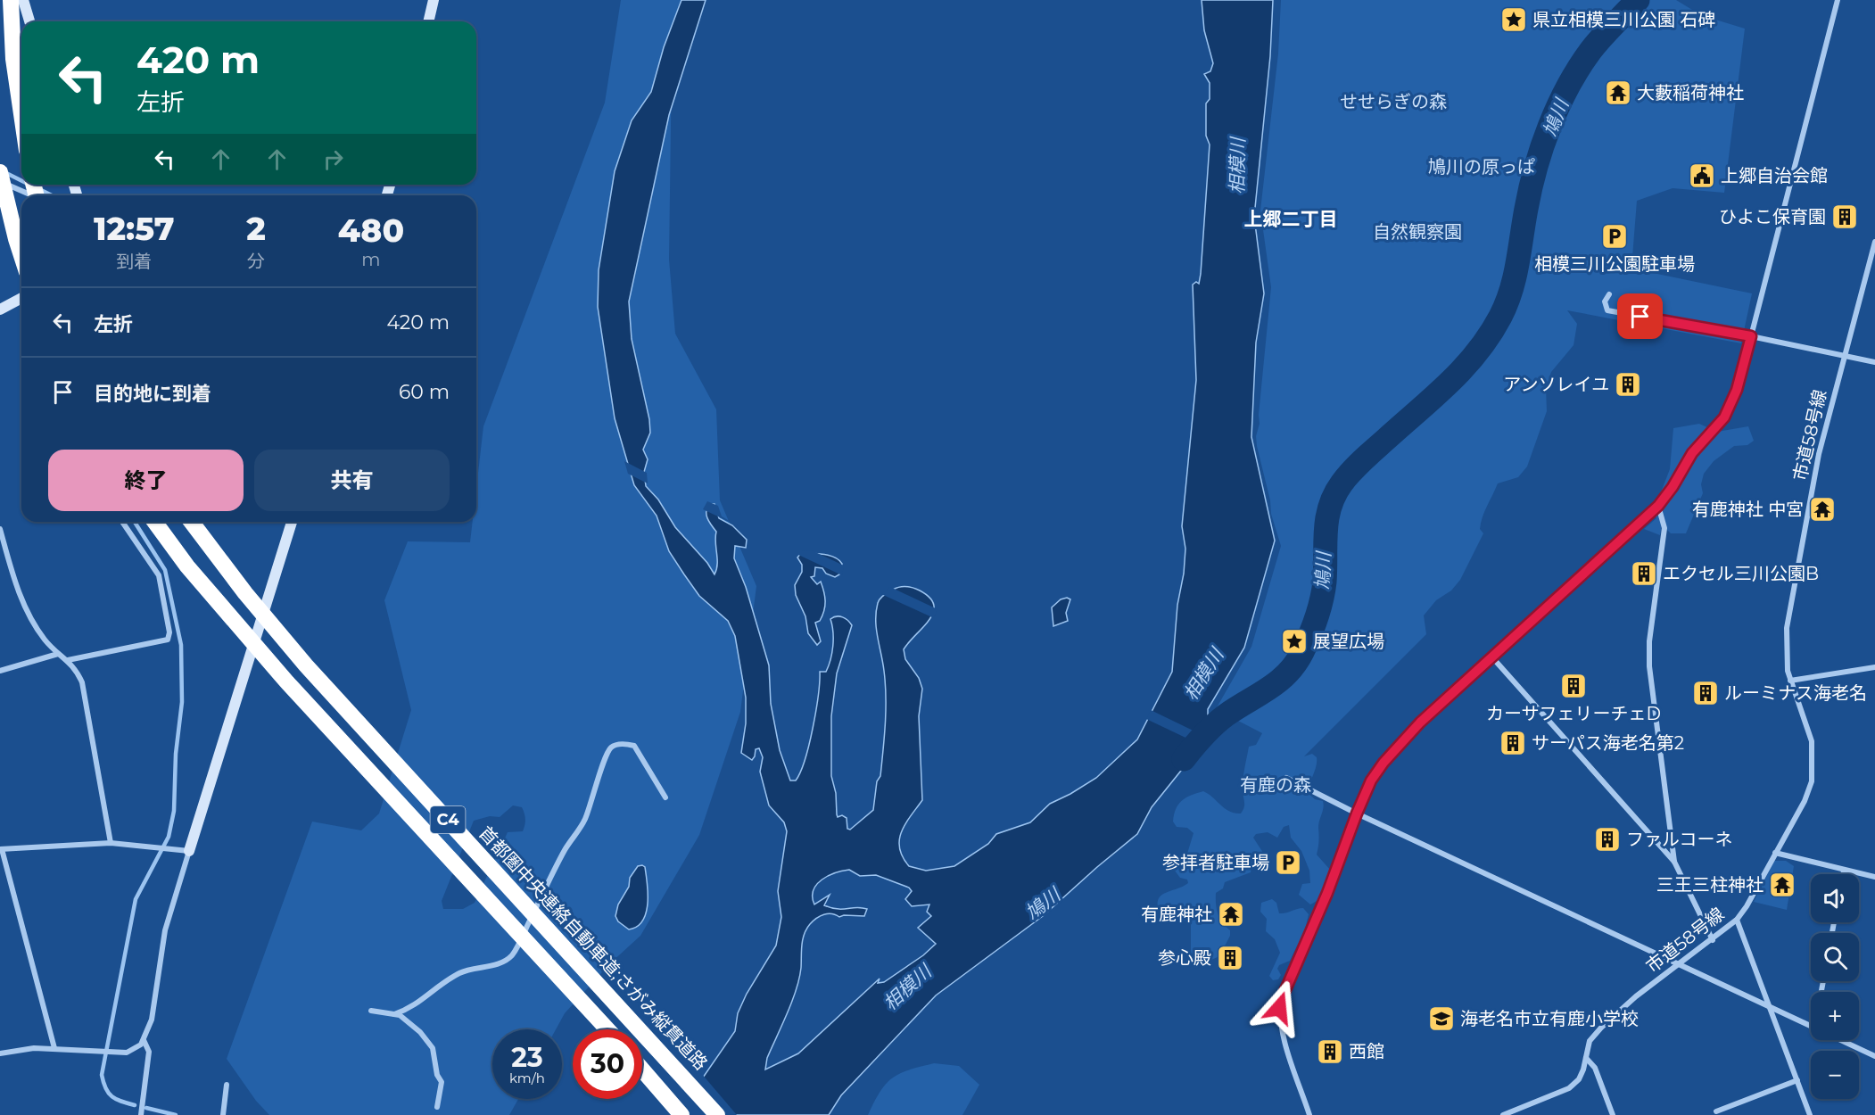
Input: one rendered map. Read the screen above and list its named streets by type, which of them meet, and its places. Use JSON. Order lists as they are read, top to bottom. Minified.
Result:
{"streets":{"highway":["C4","首都圏中央連絡自動車道;さがみ縦貫道路"],"street":["市道58号線"]},"districts":["上郷二丁目"],"water":["鳩川","相模川"],"parks":["せせらぎの森","鳩川の原っぱ","自然観察園","有鹿の森"],"places":{"place":["県立相模三川公園 石碑","展望広場"],"temple":["大藪稲荷神社","有鹿神社 中宮","三王三柱神社","有鹿神社"],"public building":["上郷自治会館"],"building":["ひよこ保育園","アンソレイユ","エクセル三川公園B","カーサフェリーチェD","ルーミナス海老名","サーパス海老名第2","ファルコーネ","参心殿","西館"],"parking":["相模三川公園駐車場","参拝者駐車場"],"school or university":["海老名市立有鹿小学校"]},"page":{"turn":["420 m","左折"],"eta":["12:57","到着","2","分","480","m"],"list":[{"name":"左折","value":"420 m"},{"name":"目的地に到着","value":"60 m"}],"buttons":["終了","共有"],"map_buttons":["+","−"],"speed":"23 km/h","limit":"30"}}
